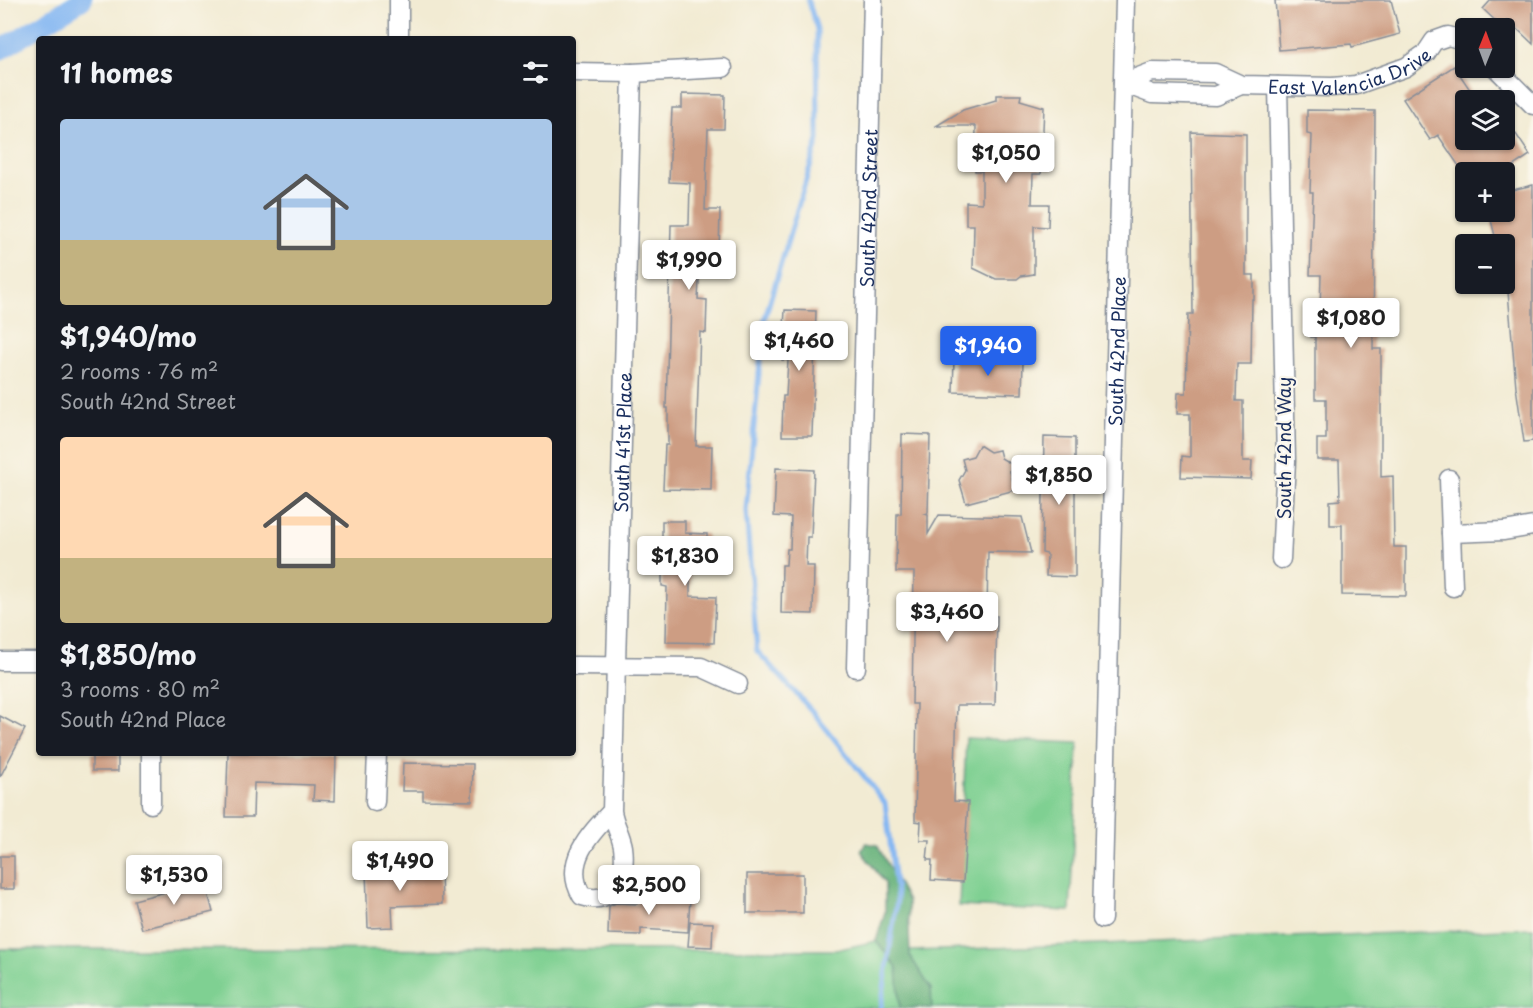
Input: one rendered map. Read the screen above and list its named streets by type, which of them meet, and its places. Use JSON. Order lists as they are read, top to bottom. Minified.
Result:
{"streets":{"street":["East Valencia Drive","South 42nd Street","South 42nd Place","South 41st Place","South 42nd Way"]},"crossings":[["East Valencia Drive","South 42nd Place"],["East Valencia Drive","South 42nd Way"]],"north":"top","page":{"map_buttons":["+","−"],"heading":"11 homes","list":[{"name":"$1,940/mo","note":"2 rooms · 76 m² · South 42nd Street"},{"name":"$1,850/mo","note":"3 rooms · 80 m² · South 42nd Place"}],"price":["$1,050","$1,990","$1,080","$1,460","$1,940","$1,850","$1,830","$3,460","$1,490","$1,530","$2,500"]}}
